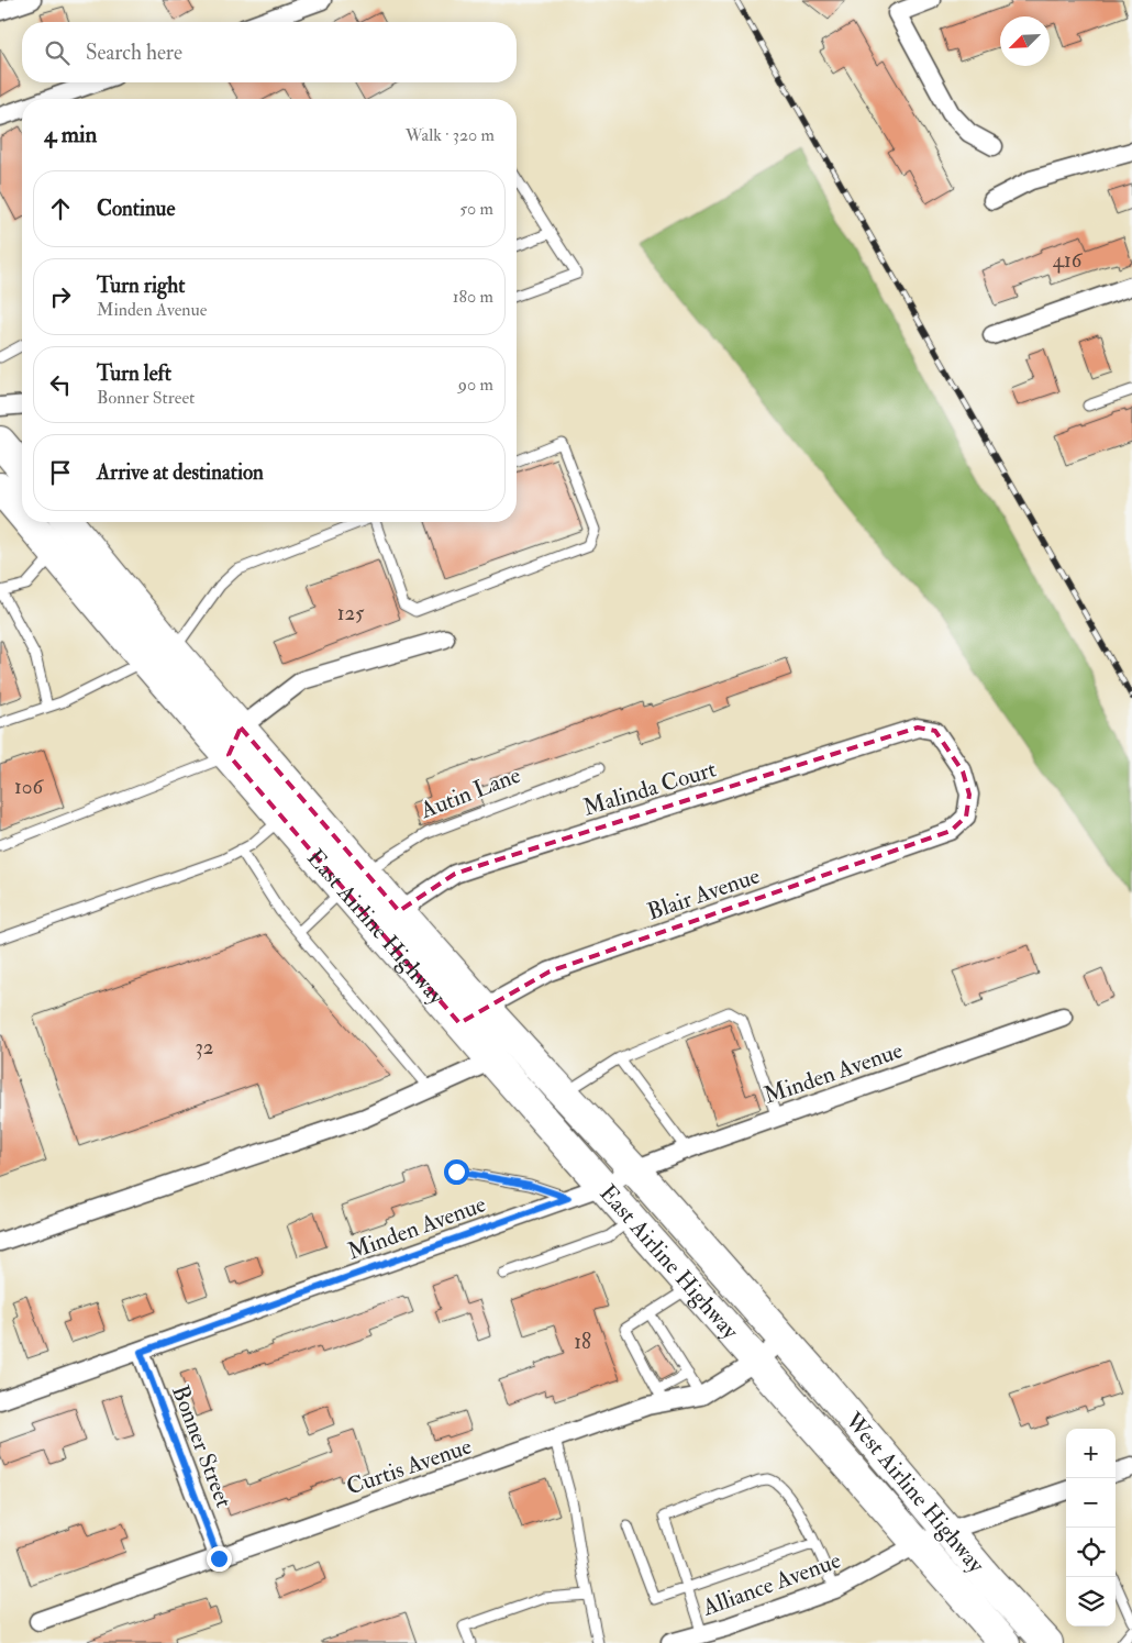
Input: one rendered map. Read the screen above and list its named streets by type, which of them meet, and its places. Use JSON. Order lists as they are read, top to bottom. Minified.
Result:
{"streets":{"highway":["East Airline Highway","West Airline Highway"],"street":["Malinda Court","Blair Avenue","Minden Avenue","Bonner Street","Curtis Avenue","Alliance Avenue"],"lane":["Autin Lane"]},"crossings":[["Malinda Court","Blair Avenue"],["Malinda Court","East Airline Highway"],["Autin Lane","East Airline Highway"],["Blair Avenue","East Airline Highway"],["East Airline Highway","Minden Avenue"],["East Airline Highway","Curtis Avenue"],["East Airline Highway","West Airline Highway"],["Minden Avenue","Bonner Street"],["Bonner Street","Curtis Avenue"],["Curtis Avenue","West Airline Highway"],["West Airline Highway","Alliance Avenue"]],"house_numbers":["416","125","106","32","18"],"north":"bottom left","page":{"search":"Search here","heading":["4 min","Walk · 320 m"],"list":[["Continue","50 m"],["Turn right","Minden Avenue","180 m"],["Turn left","Bonner Street","90 m"],"Arrive at destination"],"map_buttons":["+","−"]}}
